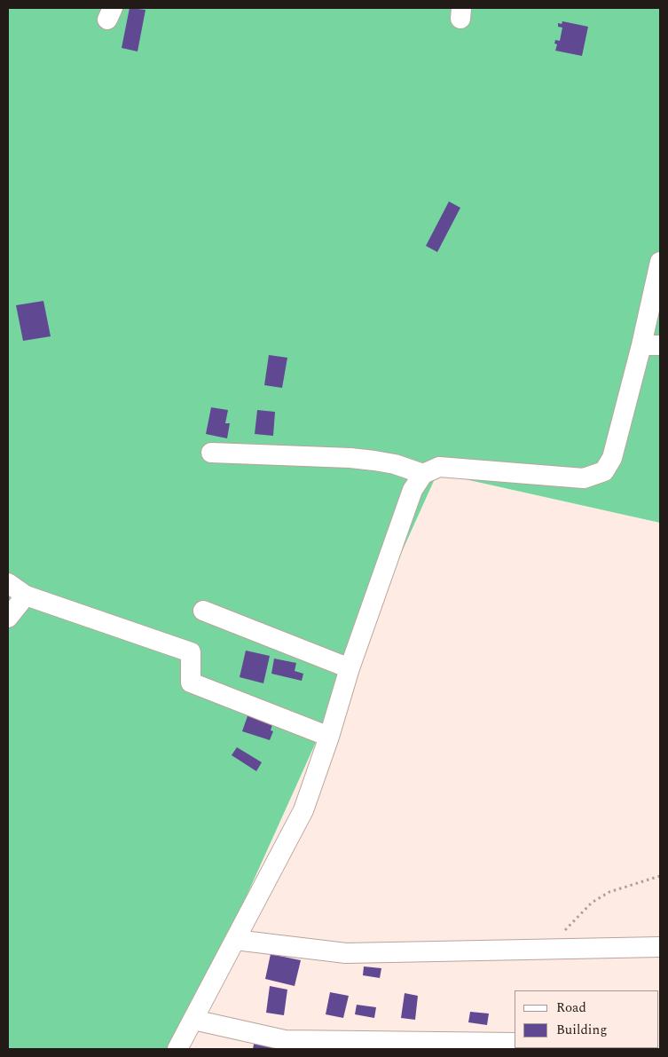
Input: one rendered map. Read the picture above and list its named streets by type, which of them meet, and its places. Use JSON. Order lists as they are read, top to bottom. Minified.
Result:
{"legend":["Road","Building"]}
